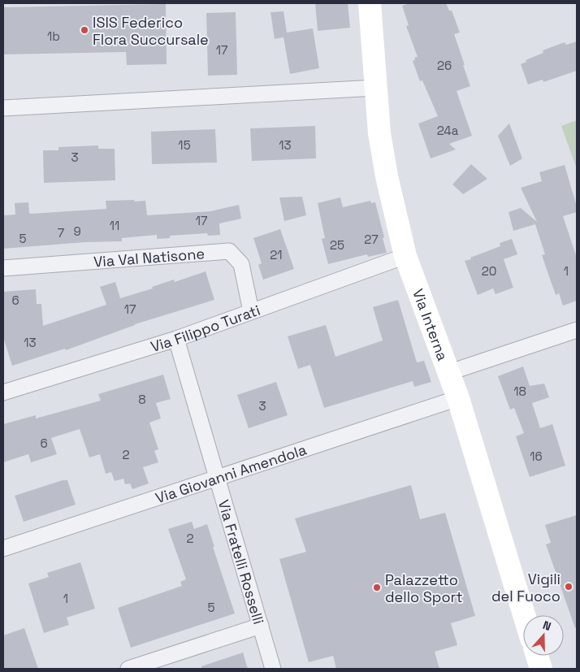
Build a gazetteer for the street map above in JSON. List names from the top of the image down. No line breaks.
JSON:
{"streets":{"street":["Via Val Natisone","Via Interna","Via Filippo Turati","Via Giovanni Amendola","Via Fratelli Rosselli"]},"crossings":[["Via Val Natisone","Via Filippo Turati"],["Via Interna","Via Filippo Turati"],["Via Interna","Via Giovanni Amendola"],["Via Filippo Turati","Via Fratelli Rosselli"],["Via Giovanni Amendola","Via Fratelli Rosselli"]],"places":["ISIS Federico Flora Succursale","Vigili del Fuoco","Palazzetto dello Sport"],"house_numbers":["1b","17","26","24a","15","13","3","17","11","9","7","5","27","25","21","20","1","6","17","13","18","8","3","6","2","16","2","1","5"],"north":"top"}
